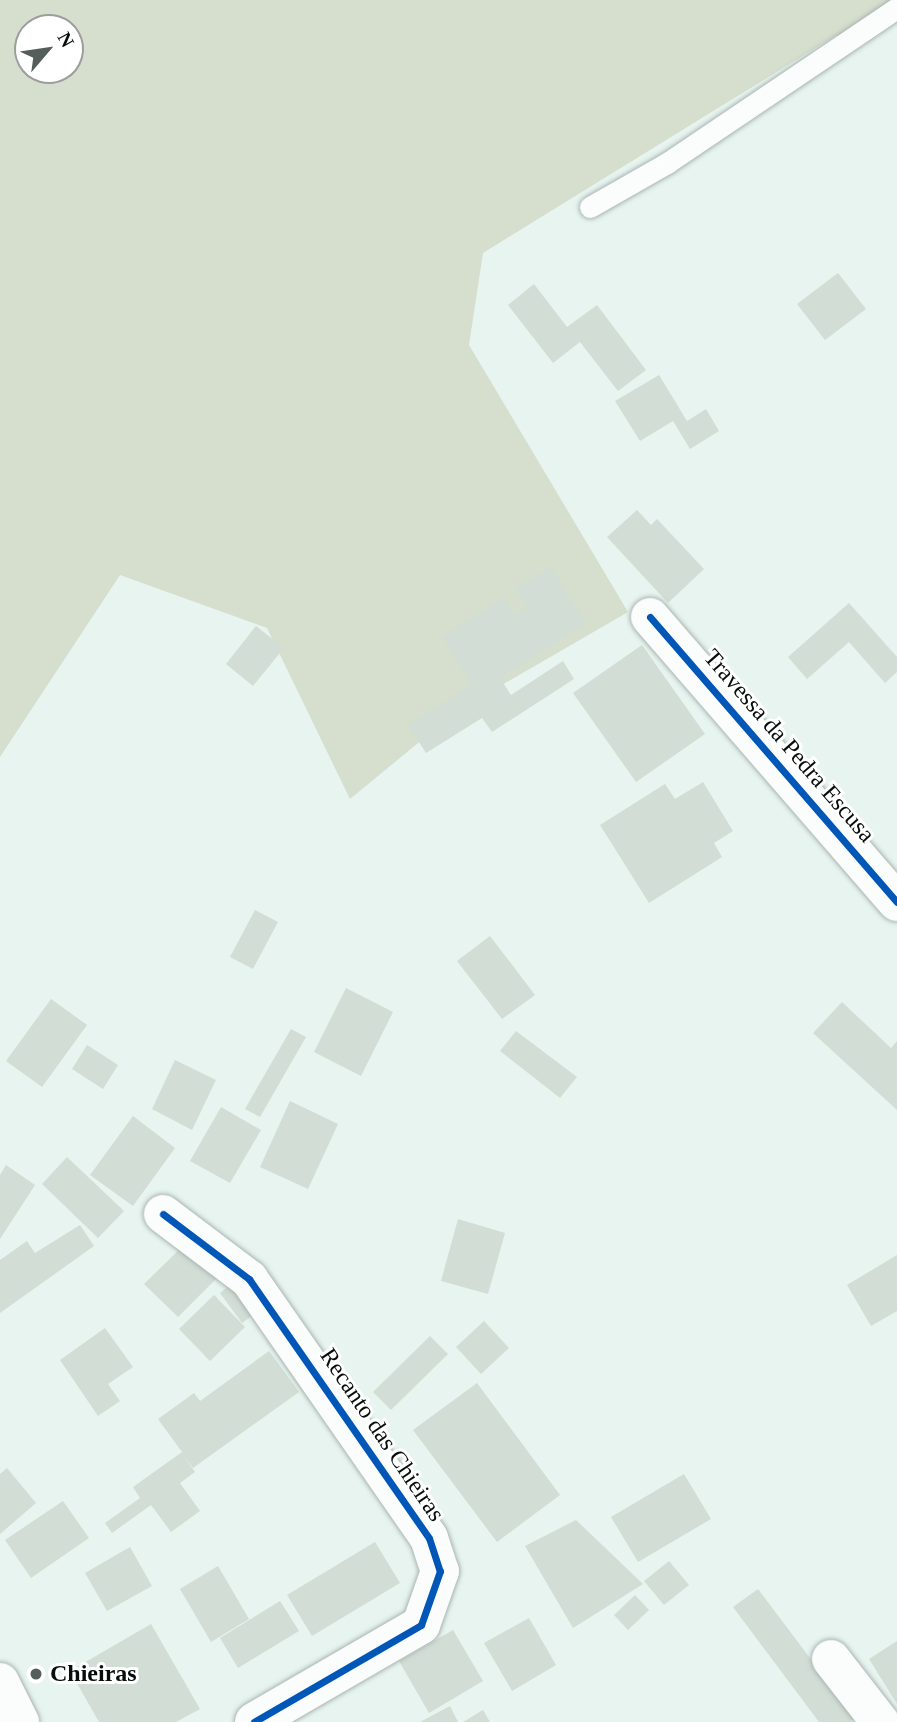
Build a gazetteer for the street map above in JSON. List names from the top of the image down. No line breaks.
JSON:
{"streets":{"street":["Travessa da Pedra Escusa","Recanto das Chieiras"]},"places":["Chieiras"],"north":"top right"}
